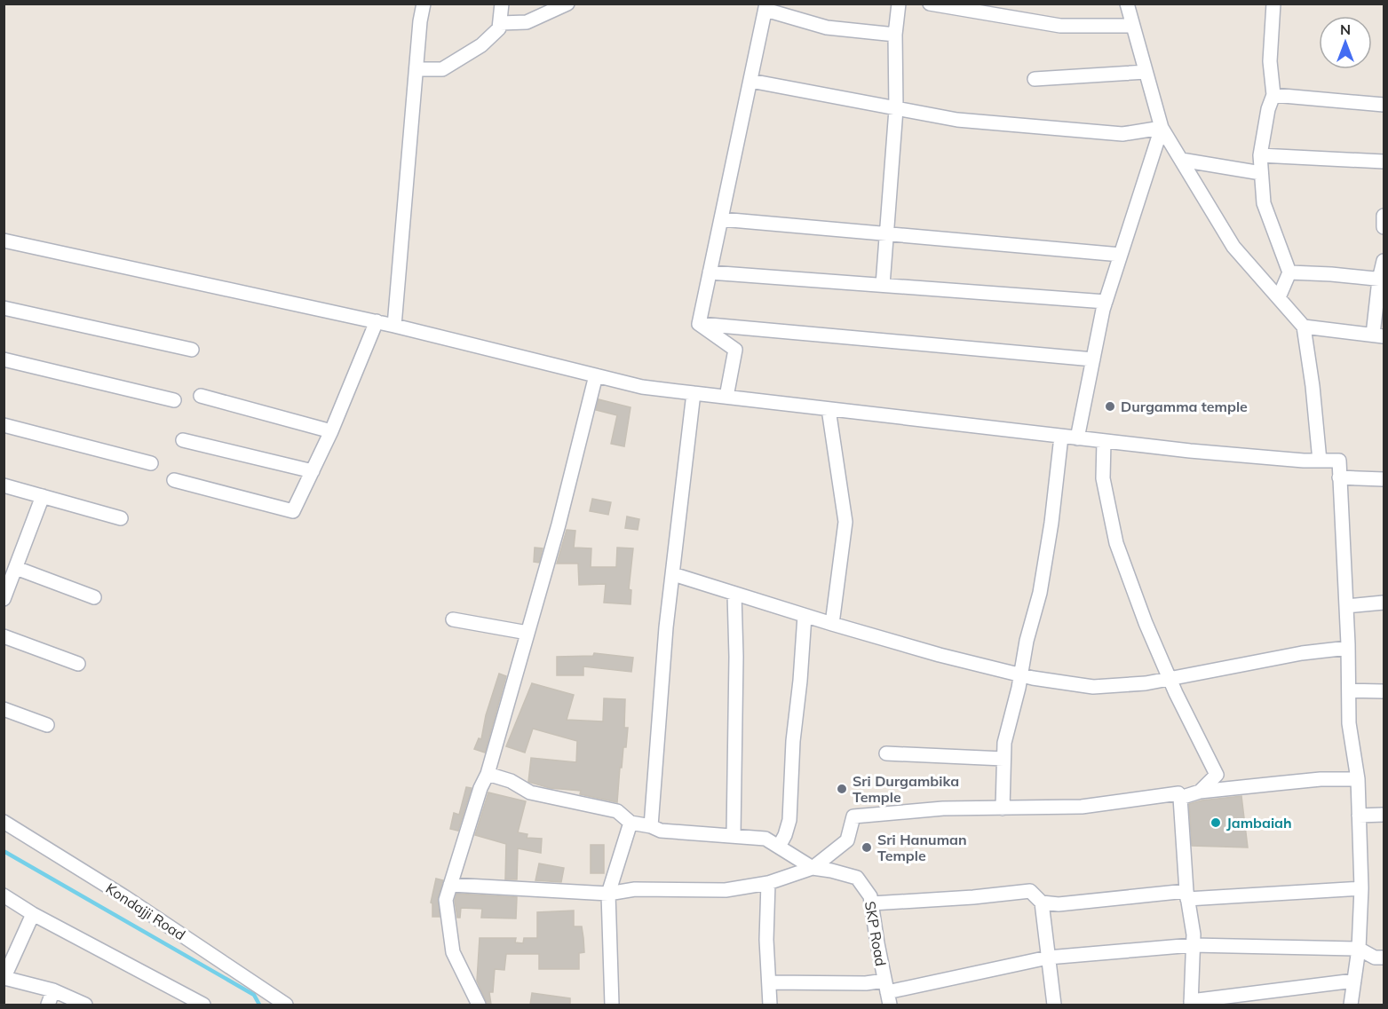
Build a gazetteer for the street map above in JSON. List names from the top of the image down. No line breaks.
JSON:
{"streets":{"street":["Kondajji Road","SKP Road"]},"places":["Durgamma temple","Sri Durgambika Temple","Jambaiah","Sri Hanuman Temple"],"north":"top"}
